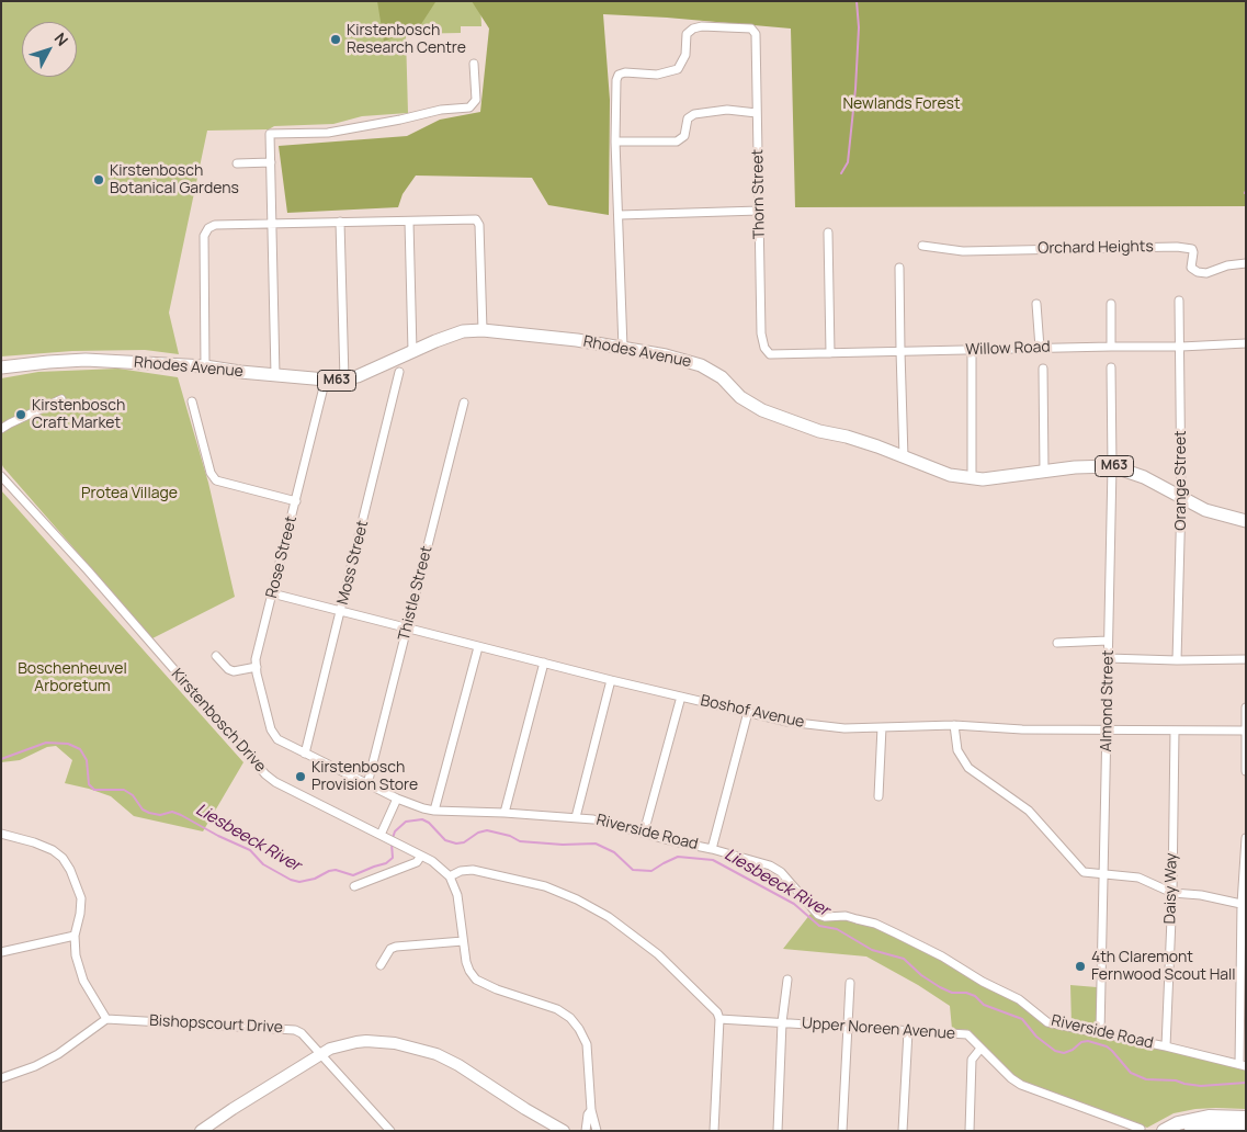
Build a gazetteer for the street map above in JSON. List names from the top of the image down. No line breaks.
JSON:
{"streets":{"main road":["Rhodes Avenue","M63"],"street":["Thorn Street","Orchard Heights","Willow Road","Orange Street","Rose Street","Moss Street","Thistle Street","Almond Street","Boshof Avenue","Kirstenbosch Drive","Riverside Road","Daisy Way","Bishopscourt Drive","Upper Noreen Avenue"]},"crossings":[["Thorn Street","Willow Road"],["Willow Road","Orange Street"],["Rhodes Avenue","Orange Street"],["Rhodes Avenue","Rose Street"],["Rhodes Avenue","Almond Street"],["Rose Street","Boshof Avenue"],["Rose Street","Riverside Road"],["Moss Street","Boshof Avenue"],["Moss Street","Riverside Road"],["Thistle Street","Boshof Avenue"],["Thistle Street","Riverside Road"],["Almond Street","Boshof Avenue"],["Almond Street","Riverside Road"],["Boshof Avenue","Daisy Way"],["Riverside Road","Daisy Way"]],"water":["Liesbeeck River"],"parks":["Newlands Forest","Protea Village","Boschenheuvel Arboretum"],"places":["Kirstenbosch Research Centre","Kirstenbosch Botanical Gardens","Kirstenbosch Craft Market","Kirstenbosch Provision Store","4th Claremont Fernwood Scout Hall"],"north":"top right"}
